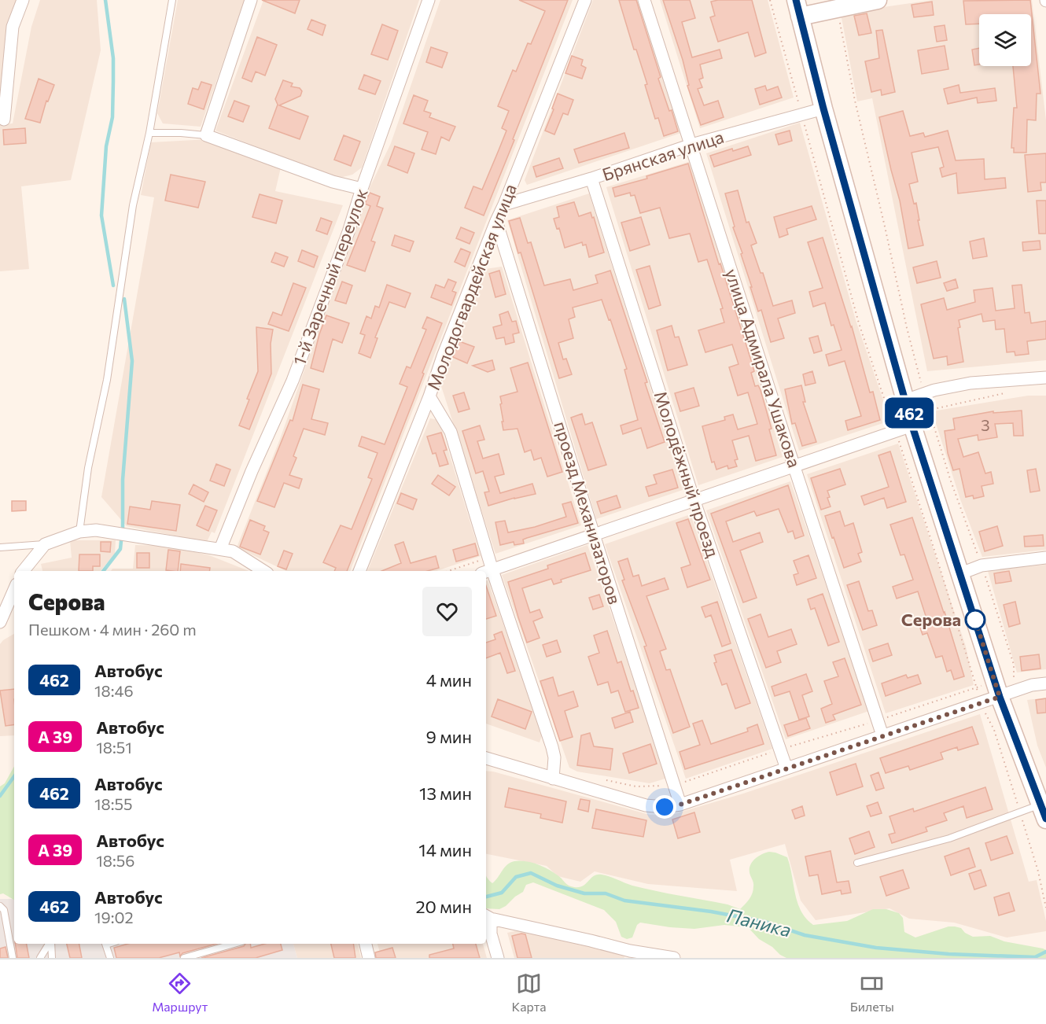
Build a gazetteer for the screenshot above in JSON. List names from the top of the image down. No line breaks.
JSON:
{"streets":{"street":["Брянская улица","1-й Заречный переулок","Молодогвардейская улица","улица Адмирала Ушакова","Молодёжный проезд","проезд Механизаторов"]},"crossings":[["Брянская улица","Молодогвардейская улица"],["Брянская улица","улица Адмирала Ушакова"],["Брянская улица","Молодёжный проезд"],["Молодогвардейская улица","проезд Механизаторов"]],"water":["Паника"],"places":["Серова"],"lines":["bus line 462"],"house_numbers":["3"],"page":{"on_map":"462","heading":["Серова","Пешком · 4 мин · 260 m"],"list":[{"mark":"462","name":"Автобус","note":"18:46","value":"4 мин"},{"mark":"А 39","name":"Автобус","note":"18:51","value":"9 мин"},{"mark":"462","name":"Автобус","note":"18:55","value":"13 мин"},{"mark":"А 39","name":"Автобус","note":"18:56","value":"14 мин"},{"mark":"462","name":"Автобус","note":"19:02","value":"20 мин"}],"tabs":["Маршрут","Карта","Билеты"]}}
